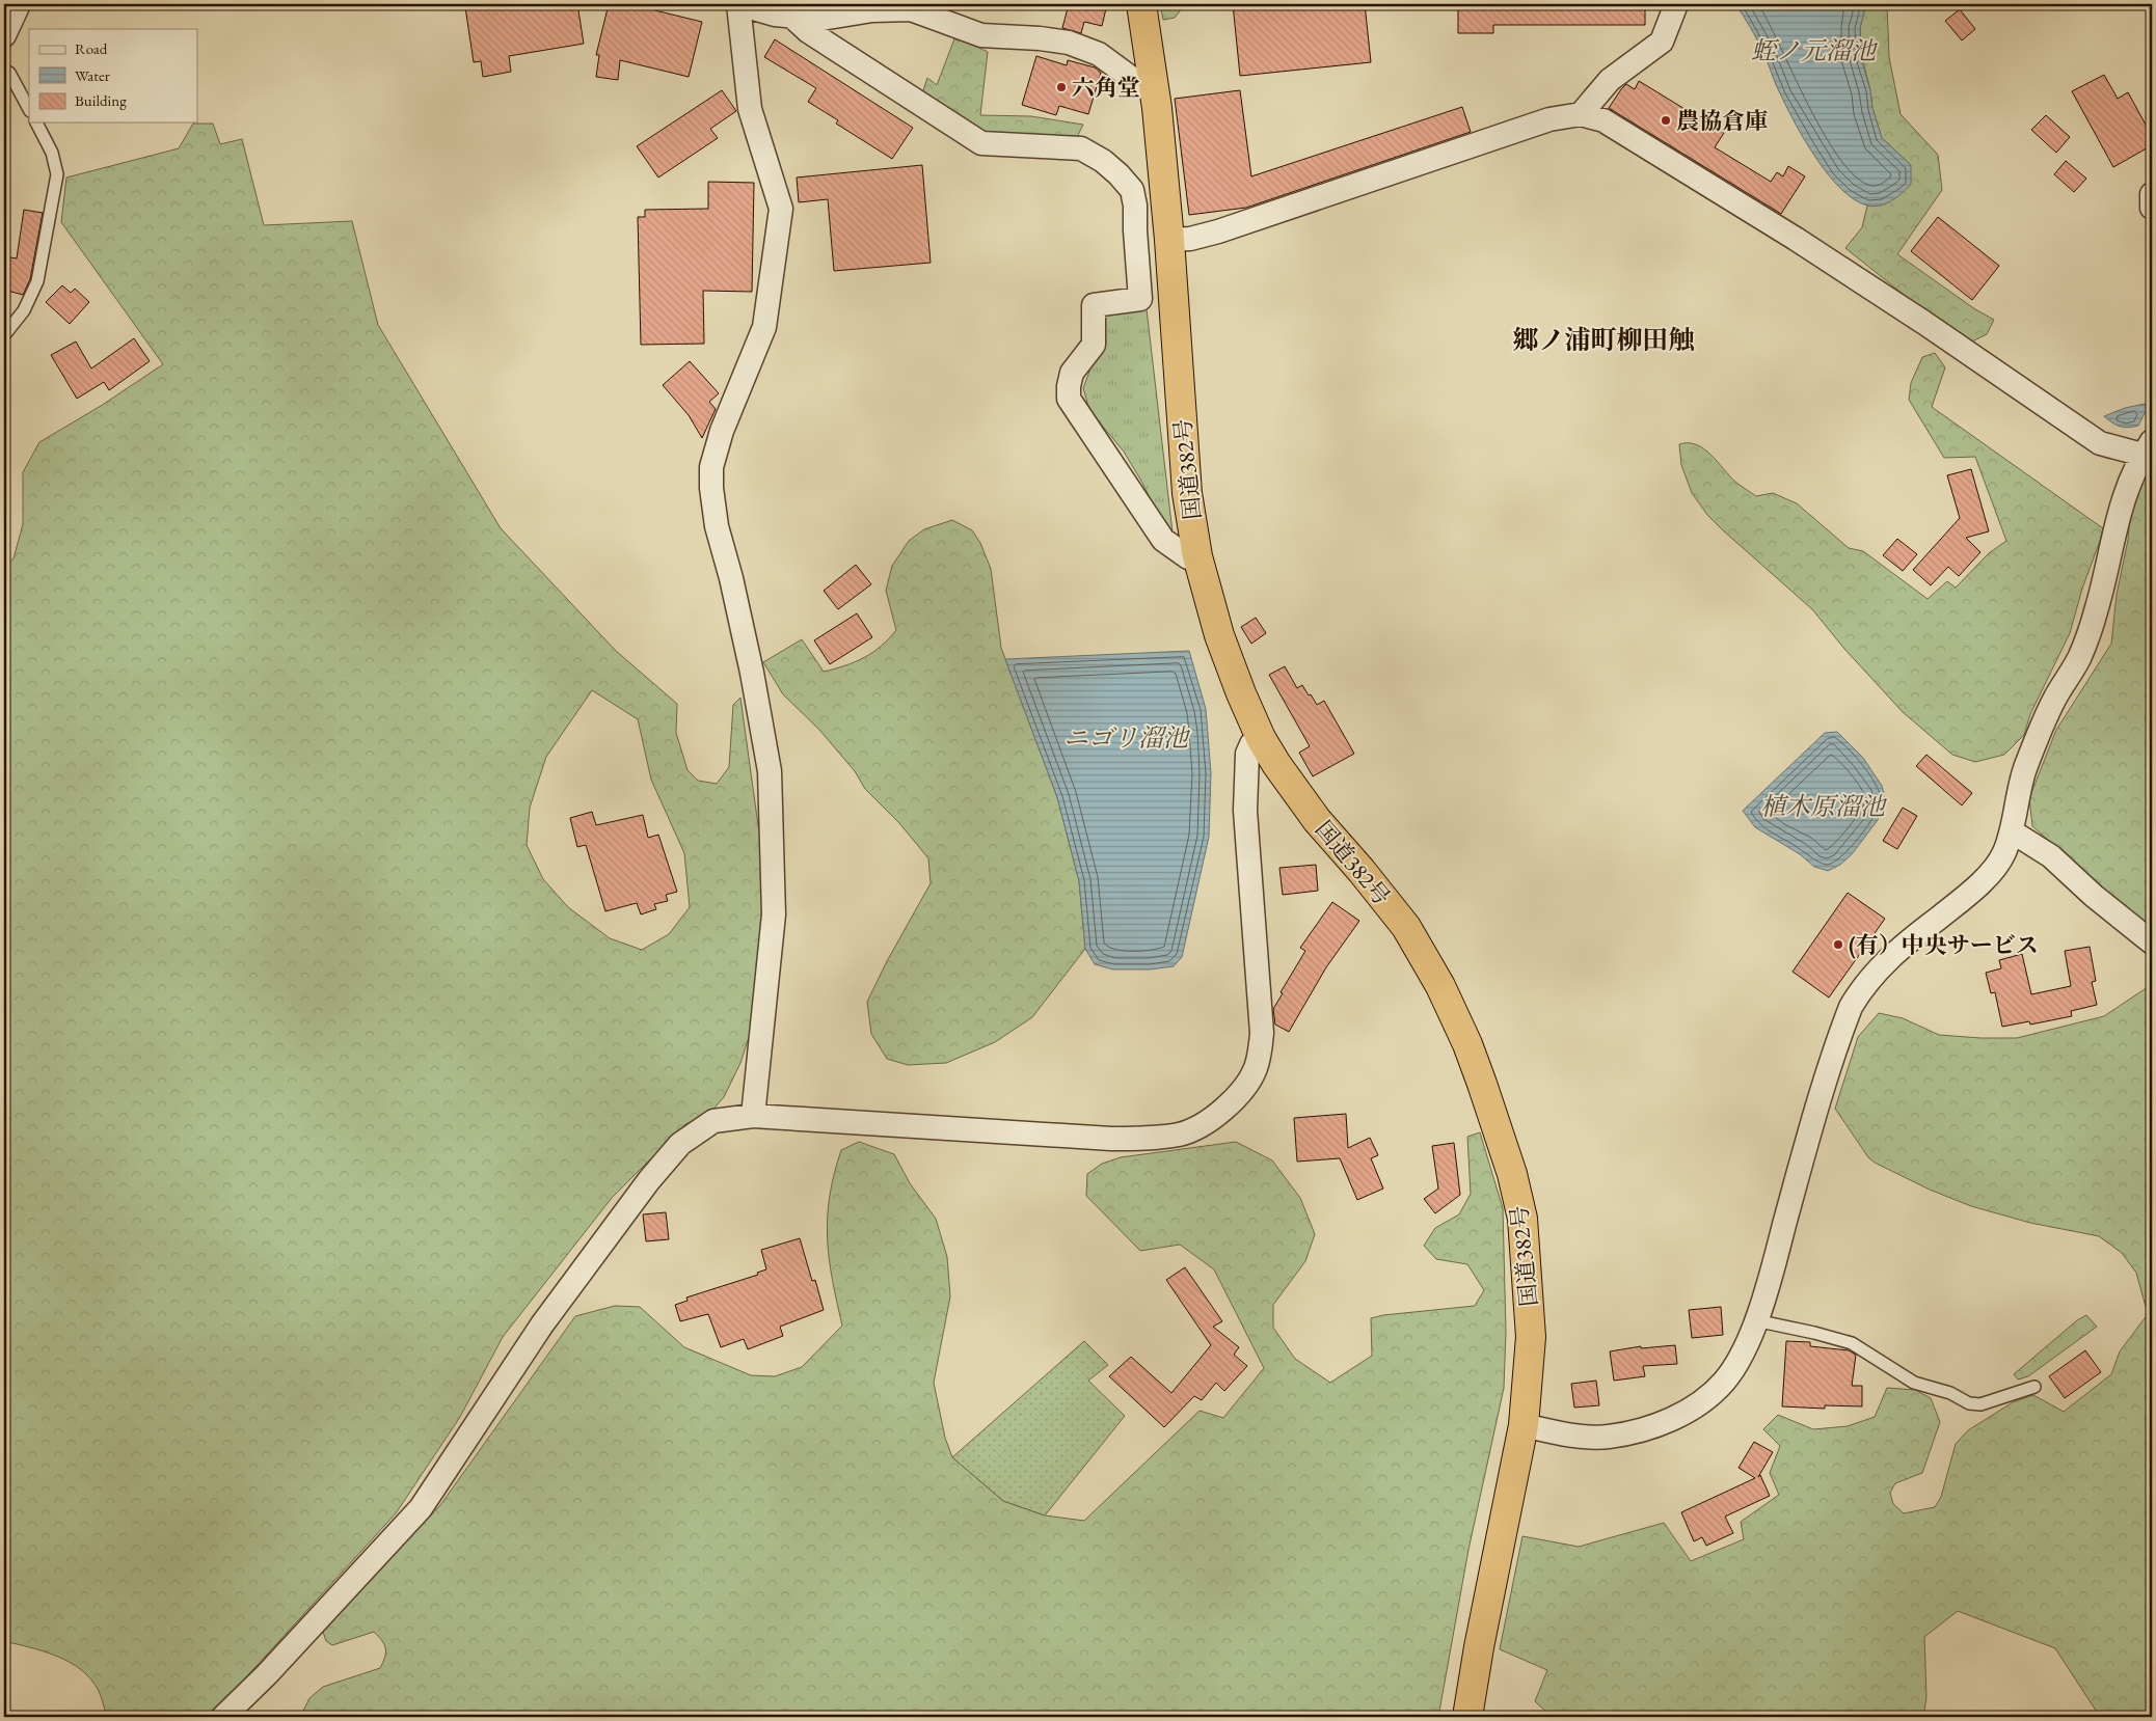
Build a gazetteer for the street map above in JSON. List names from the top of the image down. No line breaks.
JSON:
{"streets":{"highway":["国道382号"]},"districts":["郷ノ浦町柳田触"],"water":["蛭ノ元溜池","ニゴリ溜池","植木原溜池"],"places":["六角堂","農協倉庫","(有）中央サービス"],"legend":["Road","Water","Building"]}
